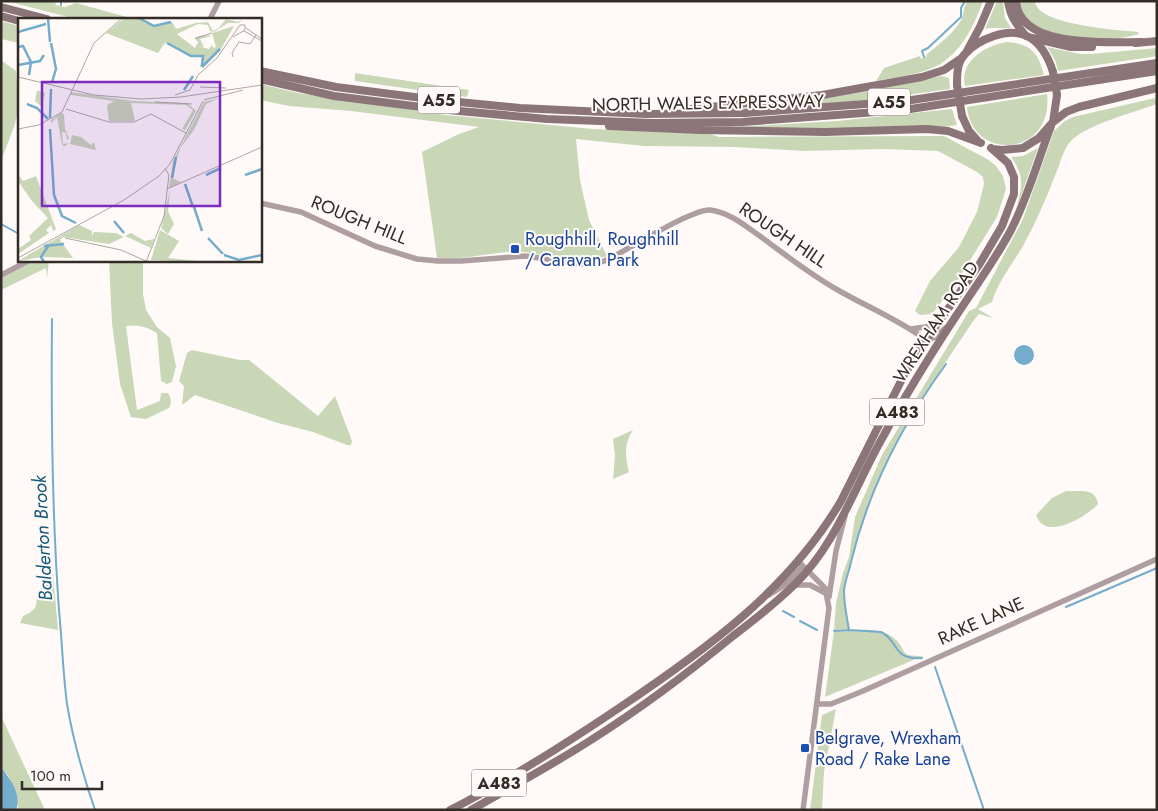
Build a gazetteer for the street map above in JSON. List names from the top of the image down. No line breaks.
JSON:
{"streets":{"highway":["A55","NORTH WALES EXPRESSWAY","WREXHAM ROAD","A483"],"street":["ROUGH HILL","RAKE LANE"]},"crossings":[["ROUGH HILL","WREXHAM ROAD"],["WREXHAM ROAD","A483"]],"water":["Balderton Brook"],"places":{"transit":["Roughhill, Roughhill / Caravan Park","Belgrave, Wrexham Road / Rake Lane"]},"scale_bar":"100 m"}
